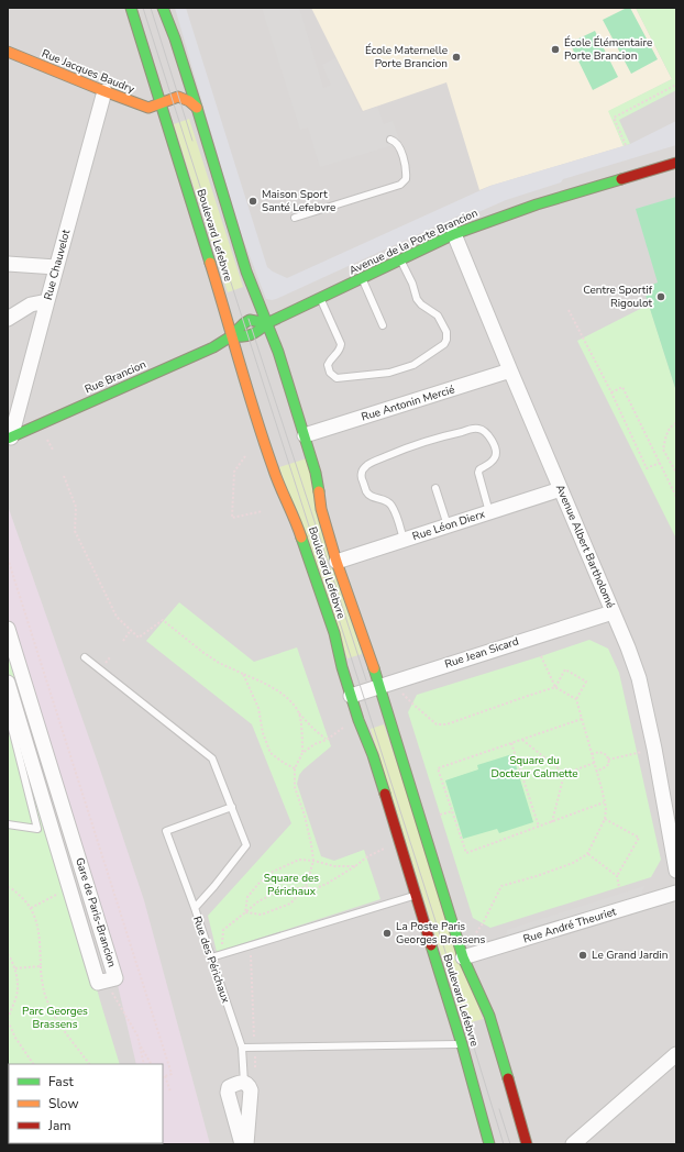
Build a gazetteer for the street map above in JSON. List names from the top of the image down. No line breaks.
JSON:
{"streets":{"main road":["Rue Jacques Baudry","Boulevard Lefebvre","Avenue de la Porte Brancion","Rue Brancion"],"street":["Rue Chauvelot","Rue Antonin Mercié","Rue Léon Dierx","Avenue Albert Bartholomé","Rue Jean Sicard","Gare de Paris-Brancion","Rue André Theuriet","Rue des Périchaux"]},"crossings":[["Rue Jacques Baudry","Boulevard Lefebvre"],["Rue Jacques Baudry","Rue Chauvelot"],["Boulevard Lefebvre","Avenue de la Porte Brancion"],["Boulevard Lefebvre","Rue Brancion"],["Boulevard Lefebvre","Rue Antonin Mercié"],["Boulevard Lefebvre","Rue Léon Dierx"],["Boulevard Lefebvre","Rue Jean Sicard"],["Boulevard Lefebvre","Rue André Theuriet"],["Avenue de la Porte Brancion","Rue Brancion"],["Avenue de la Porte Brancion","Avenue Albert Bartholomé"],["Rue Chauvelot","Rue Brancion"],["Rue Antonin Mercié","Avenue Albert Bartholomé"],["Rue Léon Dierx","Avenue Albert Bartholomé"],["Avenue Albert Bartholomé","Rue Jean Sicard"]],"parks":["Square du Docteur Calmette","Square des Périchaux","Parc Georges Brassens"],"places":["École Élémentaire Porte Brancion","École Maternelle Porte Brancion","Maison Sport Santé Lefebvre","Centre Sportif Rigoulot","La Poste Paris Georges Brassens","Le Grand Jardin"],"legend":["Fast","Slow","Jam"]}
